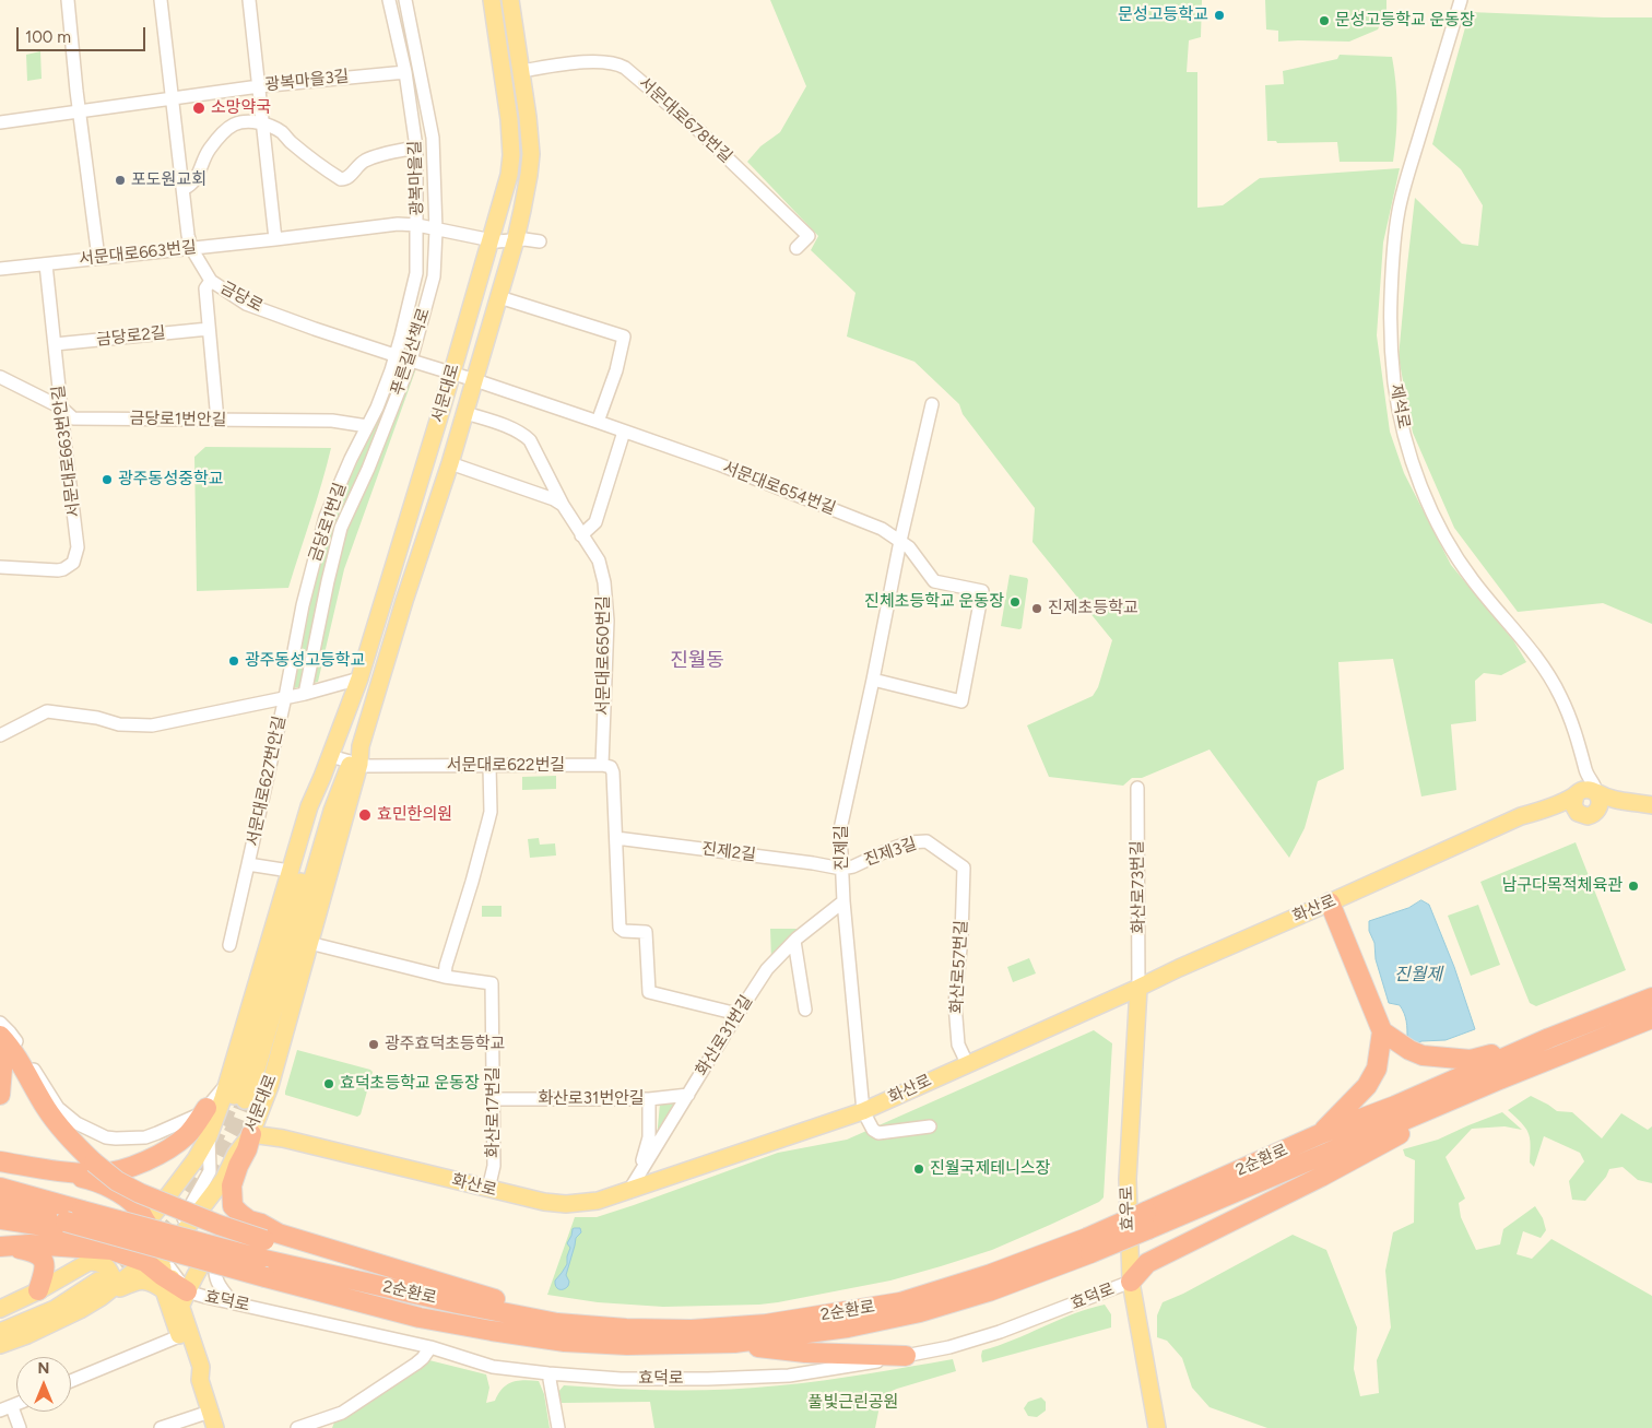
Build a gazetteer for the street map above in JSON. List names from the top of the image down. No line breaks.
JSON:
{"streets":{"highway":["2순환로"],"main road":["서문대로","화산로","효우로","효덕로"],"street":["광복마을3길","서문대로678번길","광복마을길","서문대로663번길","금당로","금당로2길","푸른길산책로","제석로","금당로1번안길","서문대로663번안길","서문대로654번길","금당로1번길","서문대로650번길","서문대로622번길","서문대로627번안길","진제길","진제2길","진제3길","화산로73번길","화산로57번길","화산로31번길","화산로31번안길","화산로17번길"]},"crossings":[["광복마을3길","광복마을길"],["광복마을3길","금당로"],["서문대로678번길","서문대로"],["광복마을길","서문대로663번길"],["광복마을길","금당로"],["광복마을길","금당로1번길"],["서문대로663번길","금당로"],["서문대로663번길","푸른길산책로"],["서문대로663번길","서문대로"],["서문대로663번길","서문대로663번안길"],["금당로","푸른길산책로"],["금당로","서문대로"],["금당로","서문대로654번길"],["금당로","금당로1번길"],["금당로2길","서문대로663번안길"],["서문대로","서문대로654번길"],["서문대로","서문대로650번길"],["서문대로","서문대로622번길"],["서문대로","서문대로627번안길"],["서문대로","화산로"],["서문대로","화산로17번길"],["서문대로","효덕로"],["금당로1번안길","서문대로663번안길"],["금당로1번안길","금당로1번길"],["서문대로654번길","진제길"],["금당로1번길","서문대로627번안길"],["서문대로650번길","서문대로622번길"],["진제길","진제2길"],["진제길","진제3길"],["진제길","화산로"],["진제길","화산로31번길"],["진제2길","진제3길"],["진제3길","화산로57번길"],["화산로73번길","화산로"],["화산로73번길","효우로"],["화산로","화산로57번길"],["화산로","화산로31번길"],["화산로","화산로17번길"],["화산로","효우로"],["화산로31번길","화산로31번안길"],["화산로31번안길","화산로17번길"],["효우로","효덕로"]],"districts":["진월동"],"water":["진월제"],"parks":["풀빛근린공원"],"places":["문성고등학교","문성고등학교 운동장","소망약국","포도원교회","광주동성중학교","진체초등학교 운동장","진제초등학교","광주동성고등학교","효민한의원","남구다목적체육관","광주효덕초등학교","효덕초등학교 운동장","진월국제테니스장"],"scale_bar":"100 m","north":"top"}
